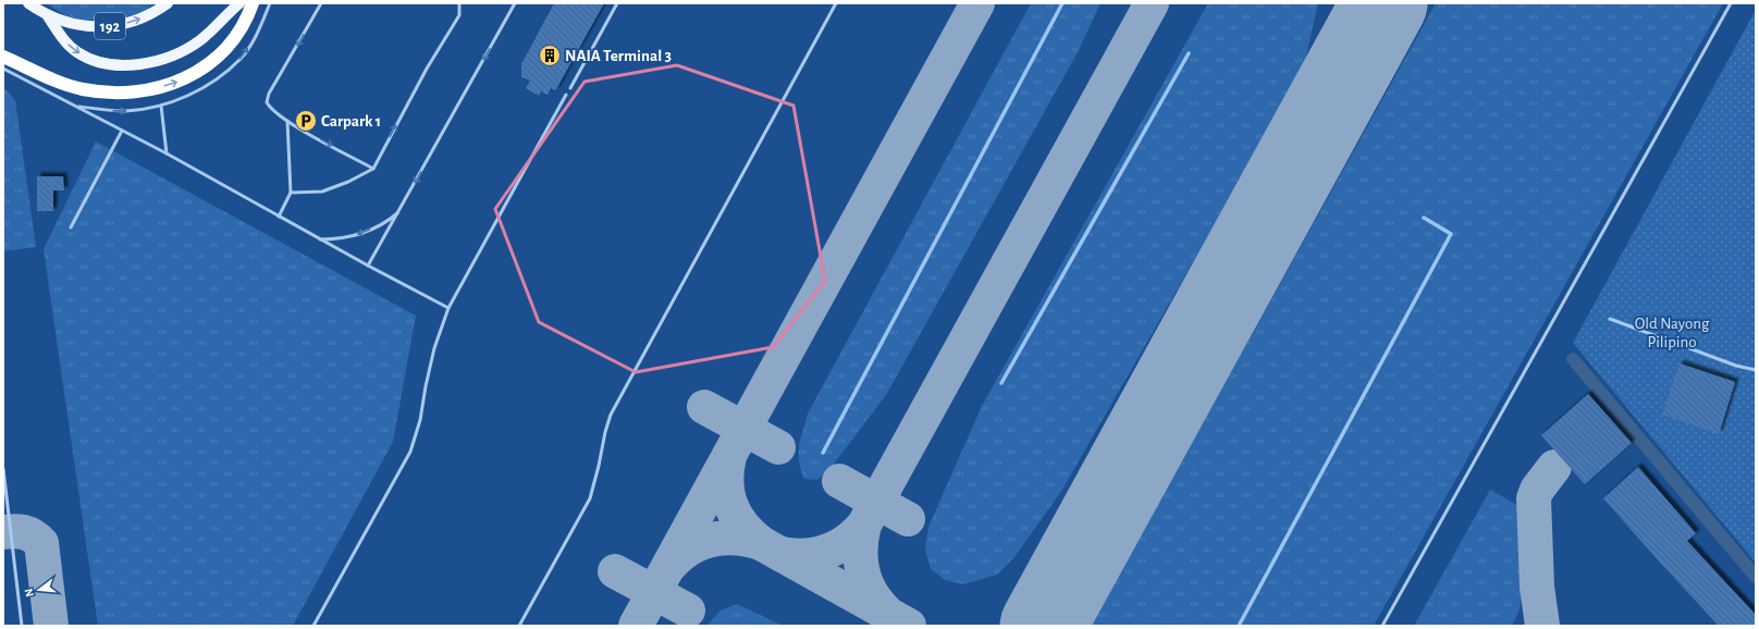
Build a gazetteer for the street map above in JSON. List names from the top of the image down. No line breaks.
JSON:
{"streets":{"main road":["192"]},"parks":["Old Nayong Pilipino"],"places":{"building":["NAIA Terminal 3"],"parking":["Carpark 1"]},"north":"left"}
